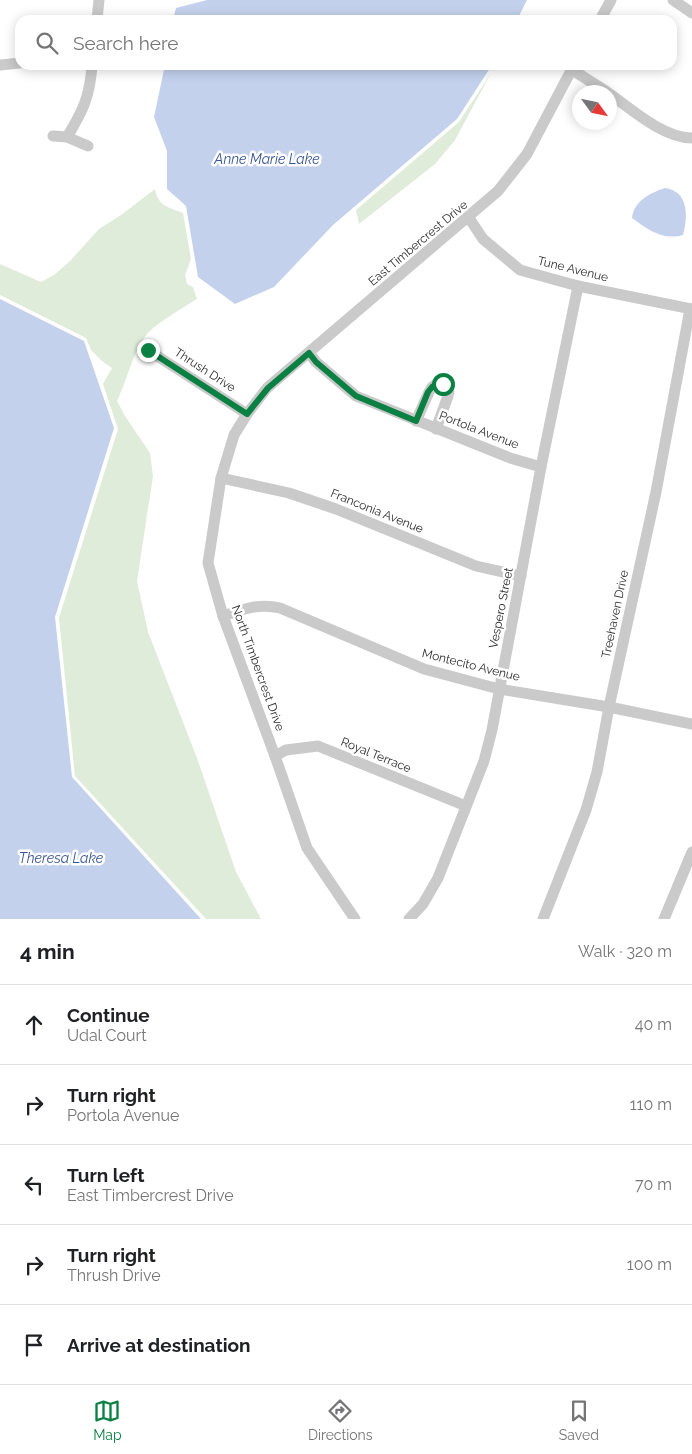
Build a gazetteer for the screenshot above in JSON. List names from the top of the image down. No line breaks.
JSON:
{"streets":{"street":["East Timbercrest Drive","Tune Avenue","Thrush Drive","Portola Avenue","Franconia Avenue","Vespero Street","Treehaven Drive","Montecito Avenue","North Timbercrest Drive","Royal Terrace"]},"crossings":[["East Timbercrest Drive","Tune Avenue"],["East Timbercrest Drive","Thrush Drive"],["East Timbercrest Drive","Portola Avenue"],["East Timbercrest Drive","North Timbercrest Drive"],["Tune Avenue","Vespero Street"],["Tune Avenue","Treehaven Drive"],["Thrush Drive","North Timbercrest Drive"],["Portola Avenue","Vespero Street"],["Franconia Avenue","Vespero Street"],["Franconia Avenue","North Timbercrest Drive"],["Vespero Street","Montecito Avenue"],["Vespero Street","Royal Terrace"],["Treehaven Drive","Montecito Avenue"],["Montecito Avenue","North Timbercrest Drive"],["North Timbercrest Drive","Royal Terrace"]],"water":["Anne Marie Lake","Theresa Lake"],"north":"bottom right","page":{"search":"Search here","heading":["4 min","Walk · 320 m"],"list":[["Continue","Udal Court","40 m"],["Turn right","Portola Avenue","110 m"],["Turn left","East Timbercrest Drive","70 m"],["Turn right","Thrush Drive","100 m"],"Arrive at destination"],"nav":["Map","Directions","Saved"]}}
